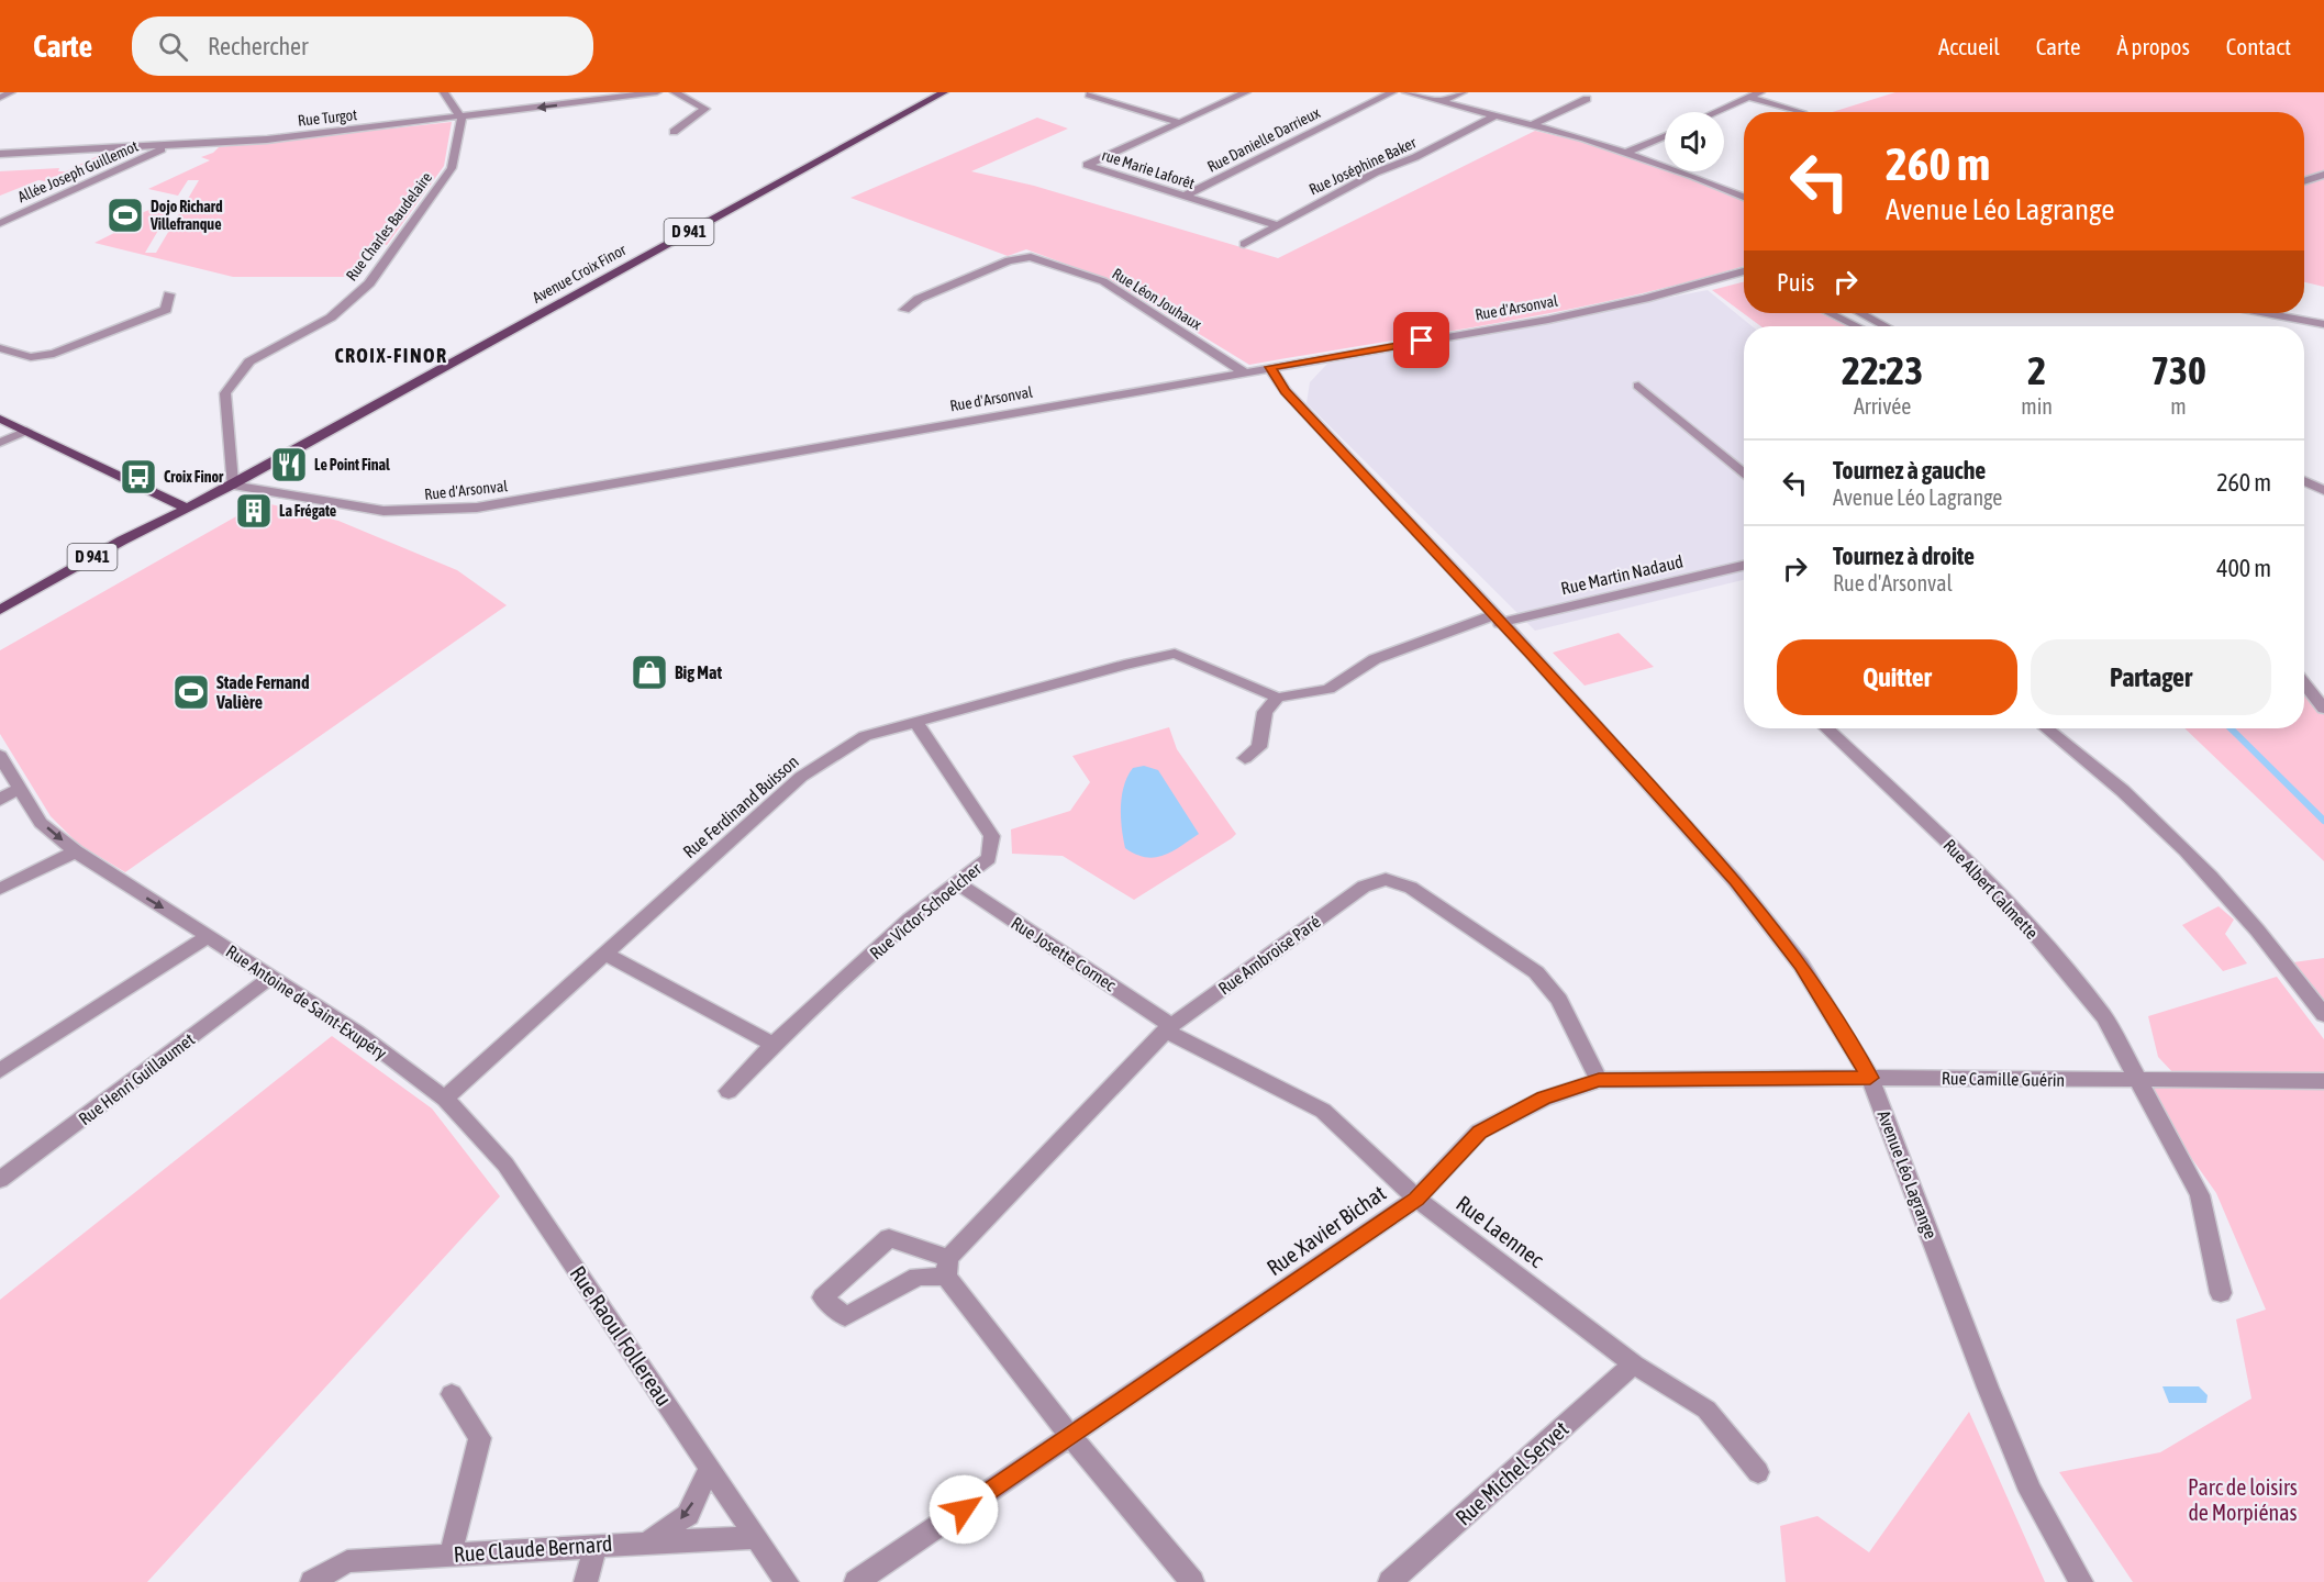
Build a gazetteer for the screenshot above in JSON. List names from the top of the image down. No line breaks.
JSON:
{"streets":{"main road":["D 941","Avenue Croix Finor"],"street":["Rue Turgot","Rue Danielle Darrieux","Rue Joséphine Baker","rue Marie Laforêt","Allée Joseph Guillemot","Rue Charles Baudelaire","Rue Léon Jouhaux","Rue d'Arsonval","Rue Martin Nadaud","Rue Ferdinand Buisson","Rue Albert Calmette","Rue Victor Schoelcher","Rue Josette Cornec","Rue Ambroise Paré","Rue Antoine de Saint-Exupéry","Rue Henri Guillaumet","Rue Camille Guérin","Avenue Léo Lagrange","Rue Xavier Bichat","Rue Laennec","Rue Raoul Follereau","Rue Michel Servet","Rue Claude Bernard"]},"crossings":[["Rue Turgot","Allée Joseph Guillemot"],["Rue Turgot","Rue Charles Baudelaire"],["Rue Danielle Darrieux","rue Marie Laforêt"],["Rue Joséphine Baker","rue Marie Laforêt"],["Rue Charles Baudelaire","D 941"],["Rue Charles Baudelaire","Avenue Croix Finor"],["Rue Charles Baudelaire","Rue d'Arsonval"],["D 941","Avenue Croix Finor"],["D 941","Rue d'Arsonval"],["Avenue Croix Finor","Rue d'Arsonval"],["Rue Léon Jouhaux","Rue d'Arsonval"],["Rue d'Arsonval","Avenue Léo Lagrange"],["Rue Martin Nadaud","Avenue Léo Lagrange"],["Rue Ferdinand Buisson","Rue Victor Schoelcher"],["Rue Ferdinand Buisson","Rue Antoine de Saint-Exupéry"],["Rue Ferdinand Buisson","Rue Raoul Follereau"],["Rue Albert Calmette","Rue Camille Guérin"],["Rue Victor Schoelcher","Rue Josette Cornec"],["Rue Josette Cornec","Rue Ambroise Paré"],["Rue Josette Cornec","Rue Laennec"],["Rue Ambroise Paré","Rue Xavier Bichat"],["Rue Ambroise Paré","Rue Laennec"],["Rue Antoine de Saint-Exupéry","Rue Henri Guillaumet"],["Rue Antoine de Saint-Exupéry","Rue Raoul Follereau"],["Rue Camille Guérin","Avenue Léo Lagrange"],["Rue Camille Guérin","Rue Xavier Bichat"],["Avenue Léo Lagrange","Rue Xavier Bichat"],["Rue Xavier Bichat","Rue Laennec"],["Rue Laennec","Rue Michel Servet"],["Rue Raoul Follereau","Rue Claude Bernard"]],"districts":["CROIX-FINOR"],"parks":["Parc de loisirs de Morpiénas"],"places":{"sports":["Dojo Richard Villefranque","Stade Fernand Valière"],"restaurant":["Le Point Final"],"bus stop":["Croix Finor"],"building":["La Frégate"],"shop":["Big Mat"]},"page":{"header":"Carte","search":"Rechercher","nav":["Accueil","Carte","À propos","Contact"],"turn":["260 m","Avenue Léo Lagrange"],"then":"Puis","eta":["22:23","Arrivée","2","min","730","m"],"list":[{"name":"Tournez à gauche","note":"Avenue Léo Lagrange","value":"260 m"},{"name":"Tournez à droite","note":"Rue d'Arsonval","value":"400 m"}],"buttons":["Quitter","Partager"]}}
